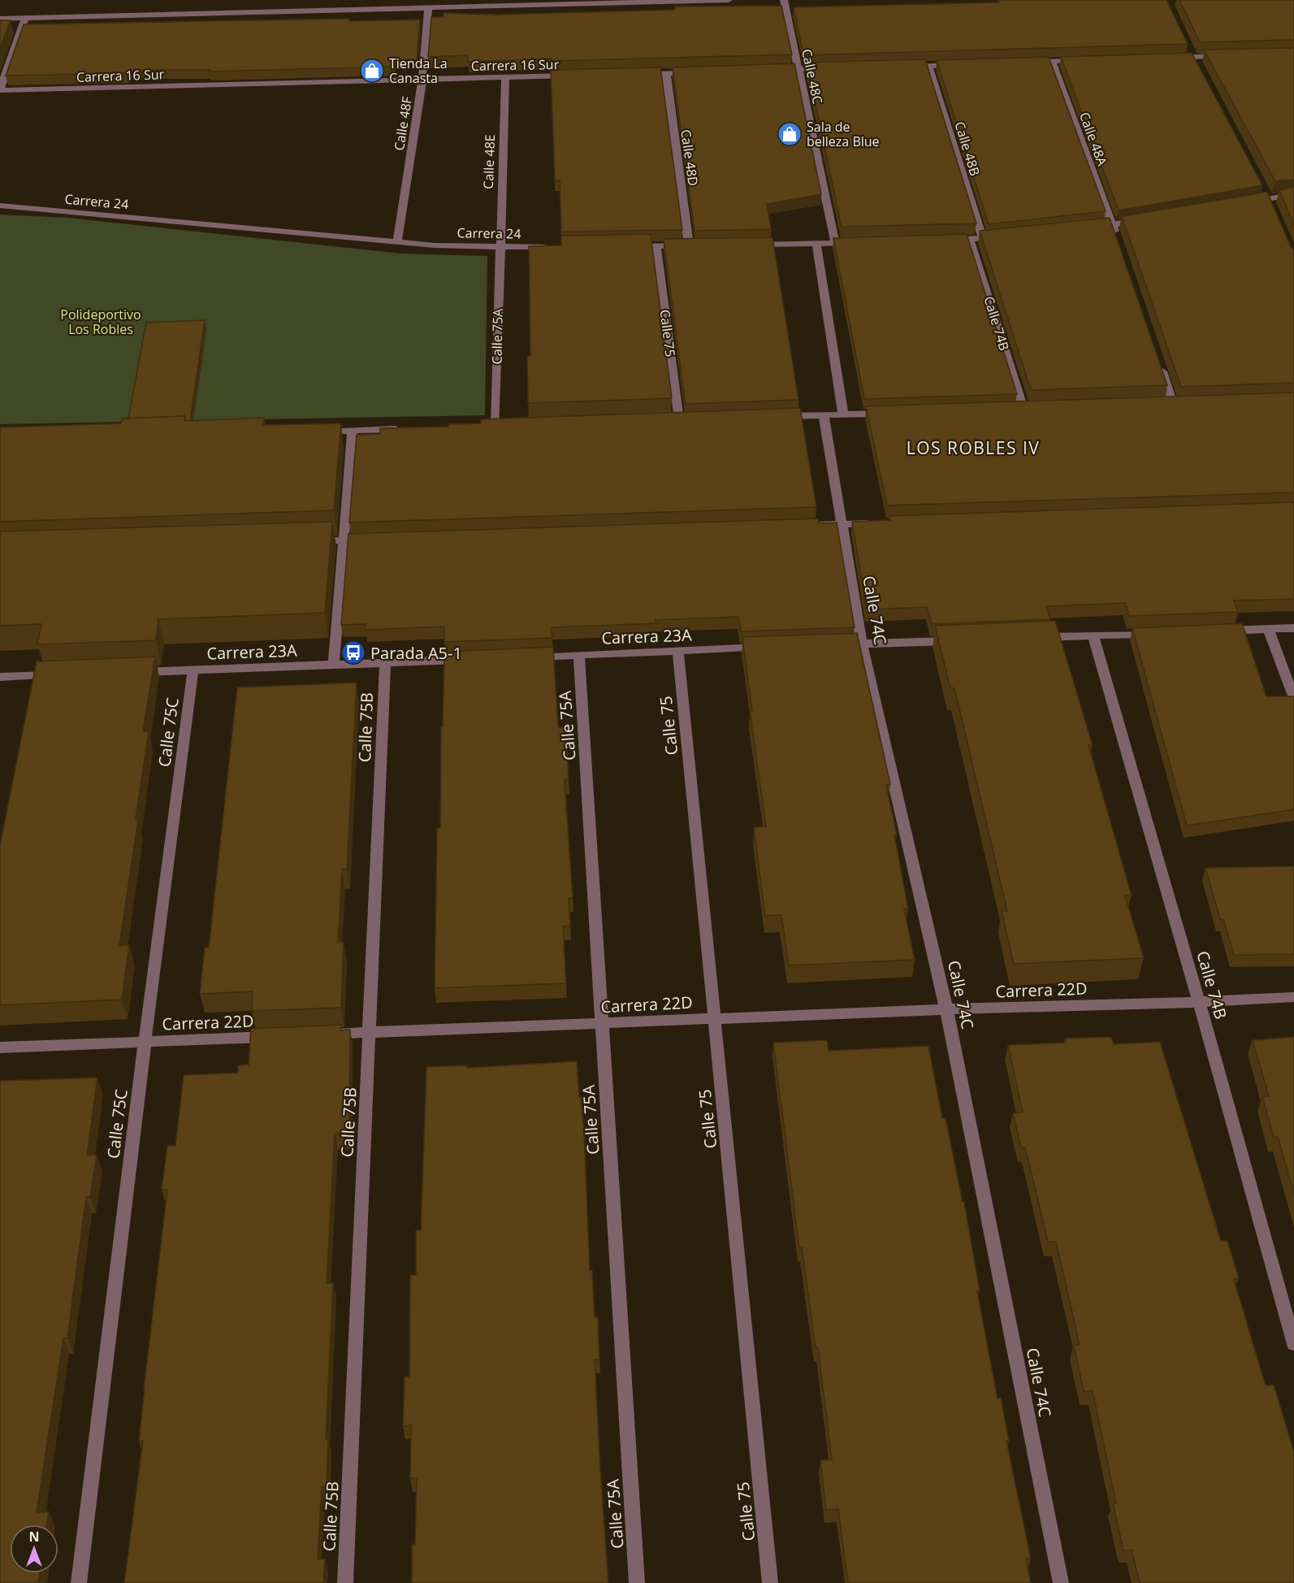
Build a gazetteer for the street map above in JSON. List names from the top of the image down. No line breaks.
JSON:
{"streets":{"street":["Carrera 16 Sur","Calle 48C","Calle 48F","Calle 48A","Calle 48B","Calle 48D","Calle 48E","Carrera 24","Calle 74B","Calle 75","Calle 75A","Calle 74C","Carrera 23A","Calle 75B","Calle 75C","Carrera 22D"]},"crossings":[["Carrera 16 Sur","Calle 48F"],["Carrera 16 Sur","Calle 48E"],["Calle 48F","Carrera 24"],["Calle 48D","Calle 75"],["Calle 48E","Carrera 24"],["Calle 48E","Calle 75A"],["Carrera 24","Calle 75A"],["Calle 74B","Carrera 22D"],["Calle 75","Carrera 23A"],["Calle 75","Carrera 22D"],["Calle 75A","Carrera 23A"],["Calle 75A","Carrera 22D"],["Calle 74C","Carrera 22D"],["Carrera 23A","Calle 75B"],["Carrera 23A","Calle 75C"],["Calle 75B","Carrera 22D"],["Calle 75C","Carrera 22D"]],"districts":["LOS ROBLES IV"],"parks":["Polideportivo Los Robles"],"places":{"shop":["Tienda La Canasta","Sala de belleza Blue"],"bus stop":["Parada A5-1"]},"north":"top"}
